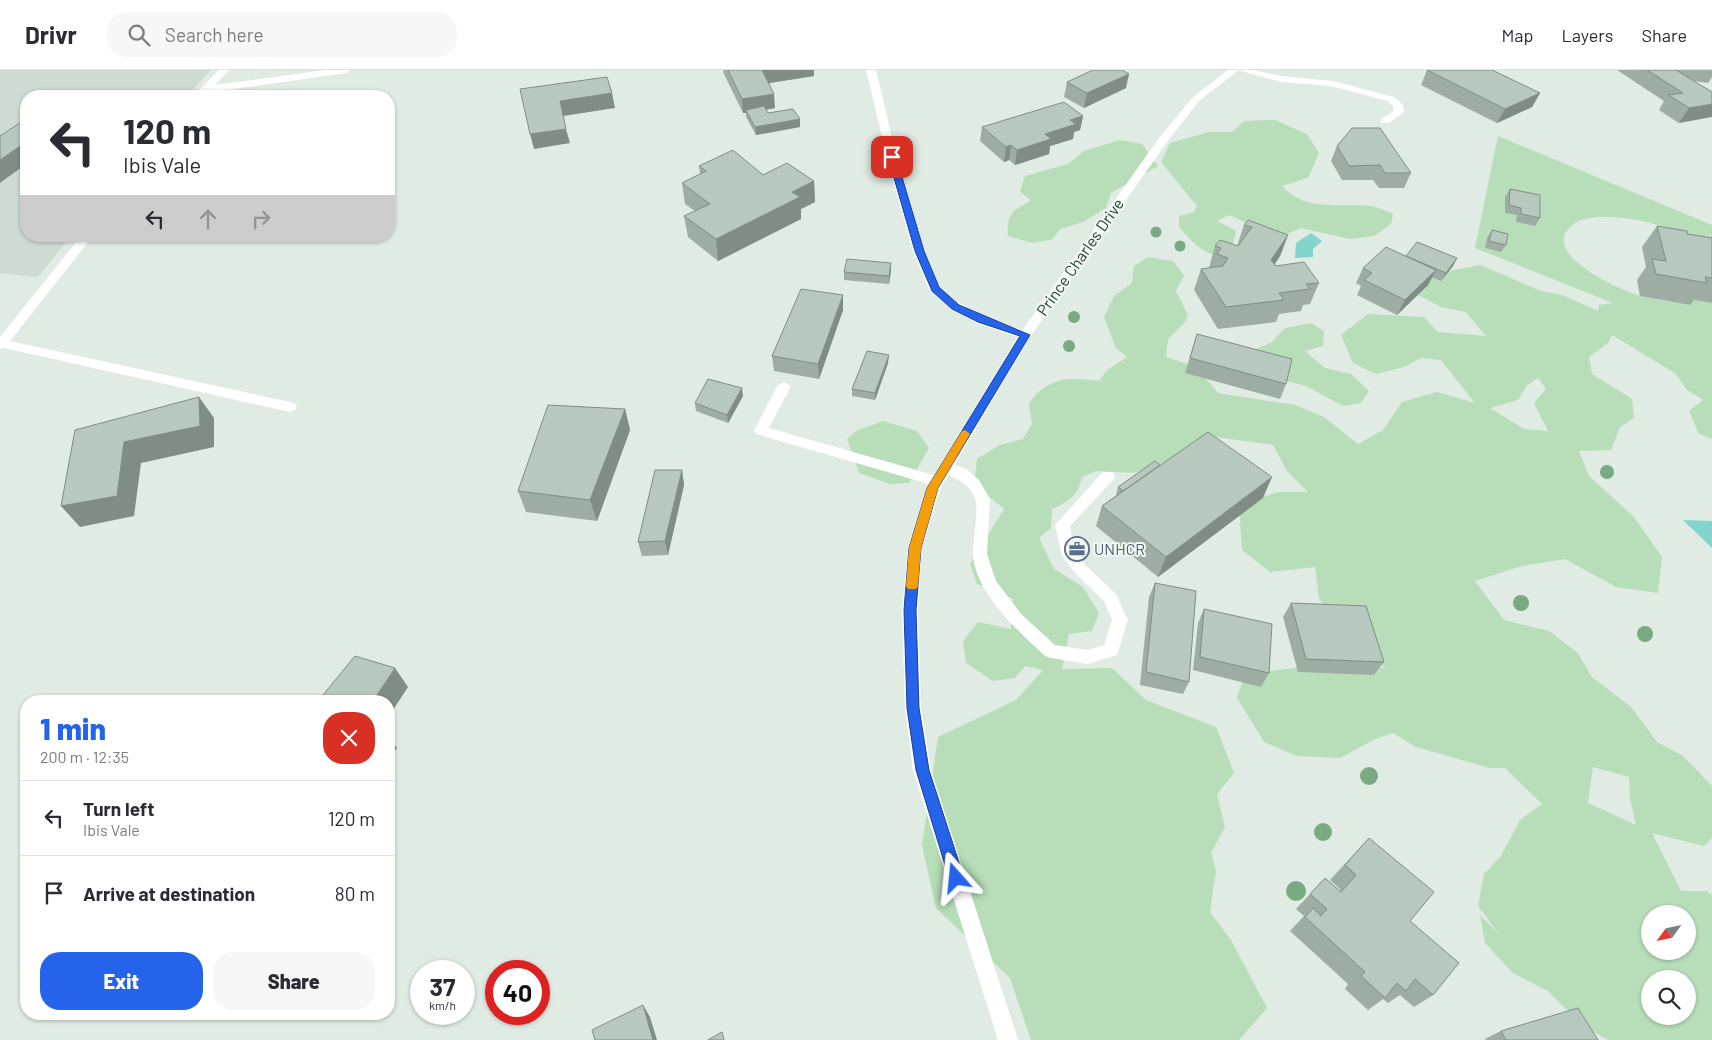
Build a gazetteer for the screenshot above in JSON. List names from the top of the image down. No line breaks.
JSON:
{"streets":{"street":["Prince Charles Drive"]},"places":{"office":["UNHCR"]},"north":"bottom left","page":{"header":"Drivr","search":"Search here","nav":["Map","Layers","Share"],"turn":["120 m","Ibis Vale"],"heading":["1 min","200 m · 12:35"],"list":[{"name":"Turn left","note":"Ibis Vale","value":"120 m"},{"name":"Arrive at destination","value":"80 m"}],"buttons":["Exit","Share"],"speed":"37 km/h","limit":"40"}}
